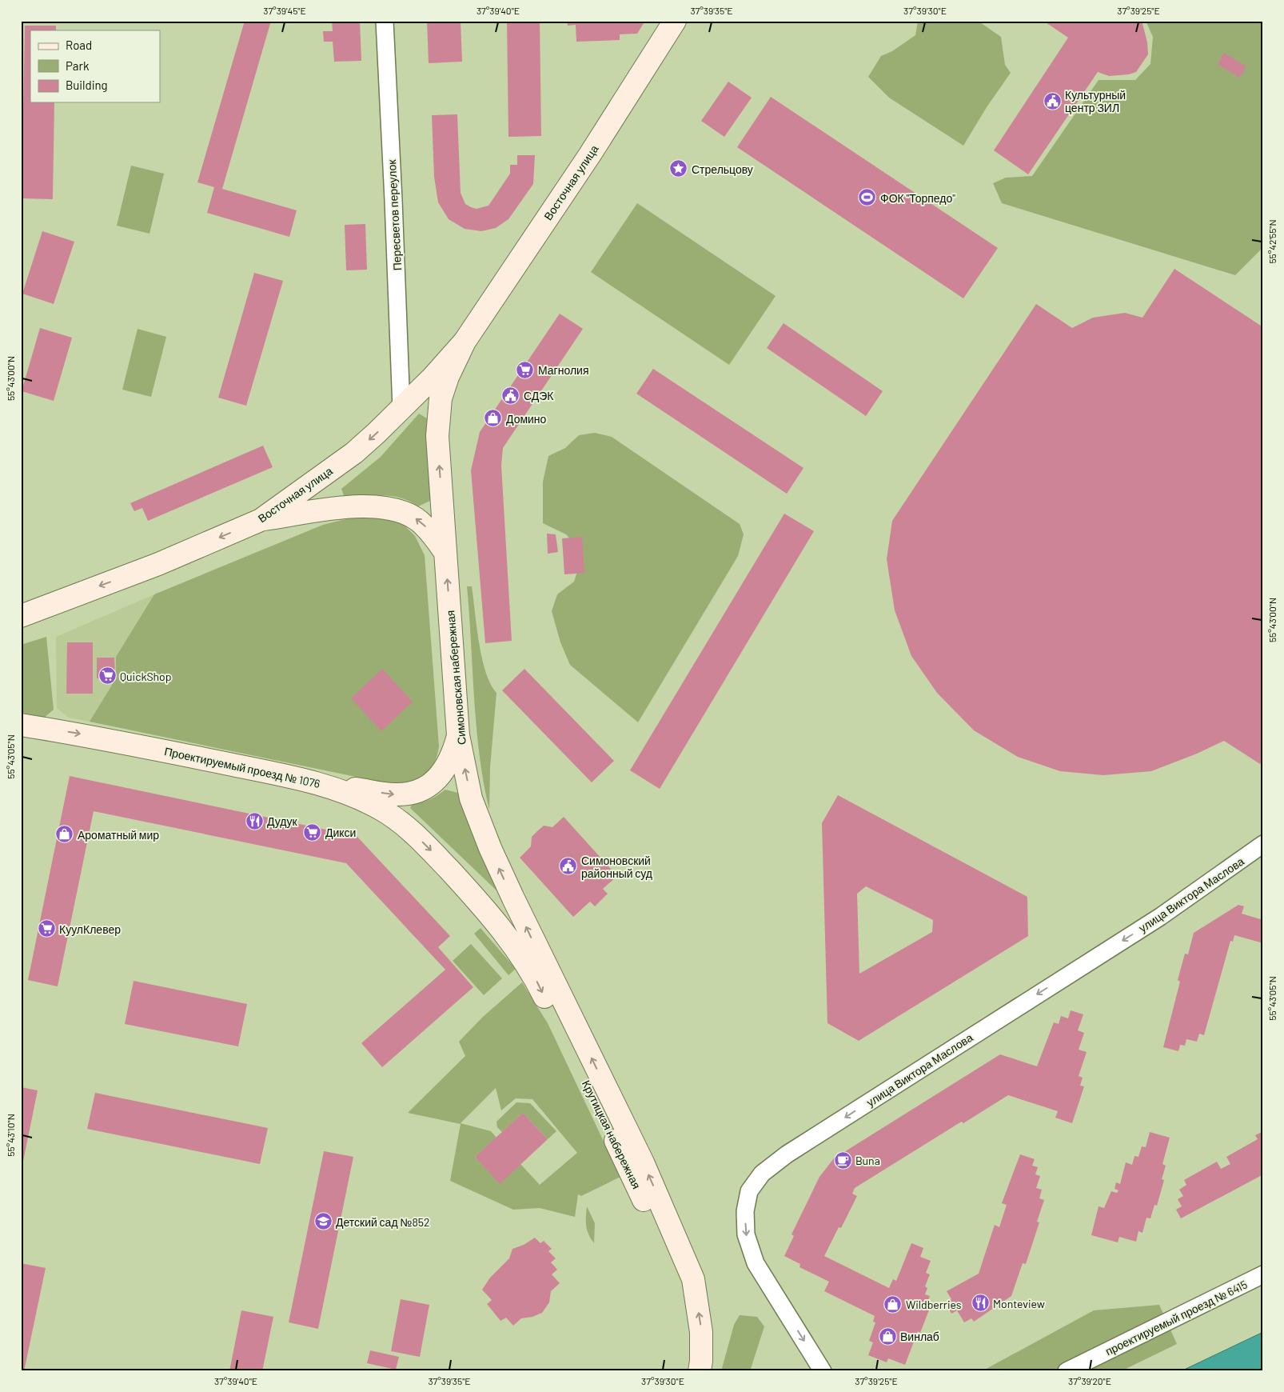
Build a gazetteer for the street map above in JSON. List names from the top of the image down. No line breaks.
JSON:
{"streets":{"main road":["Восточная улица","Симоновская набережная","Проектируемый проезд № 1076","Крутицкая набережная"],"street":["Пересветов переулок","улица Виктора Маслова","проектируемый проезд № 6415"]},"crossings":[["Восточная улица","Пересветов переулок"],["Восточная улица","Симоновская набережная"],["Симоновская набережная","Крутицкая набережная"],["Проектируемый проезд № 1076","Крутицкая набережная"]],"one_way":["Восточная улица","Симоновская набережная","Проектируемый проезд № 1076","улица Виктора Маслова"],"places":{"public building":["Культурный центр ЗИЛ","СДЭК","Симоновский районный суд"],"place":["Стрельцову"],"sports":["ФОК \"Торпедо\""],"supermarket":["Магнолия","QuickShop","Дикси","КуулКлевер"],"shop":["Домино","Ароматный мир","Wildberries","Винлаб"],"restaurant":["Дудук","Monteview"],"cafe":["Buna"],"school or university":["Детский сад №852"]},"legend":["Road","Park","Building"],"coordinates":["37°39'45\"E","37°39'40\"E","37°39'35\"E","37°39'30\"E","37°39'25\"E","55°42'55\"N","55°43'00\"N","55°43'05\"N","55°43'10\"N","37°39'20\"E"]}
